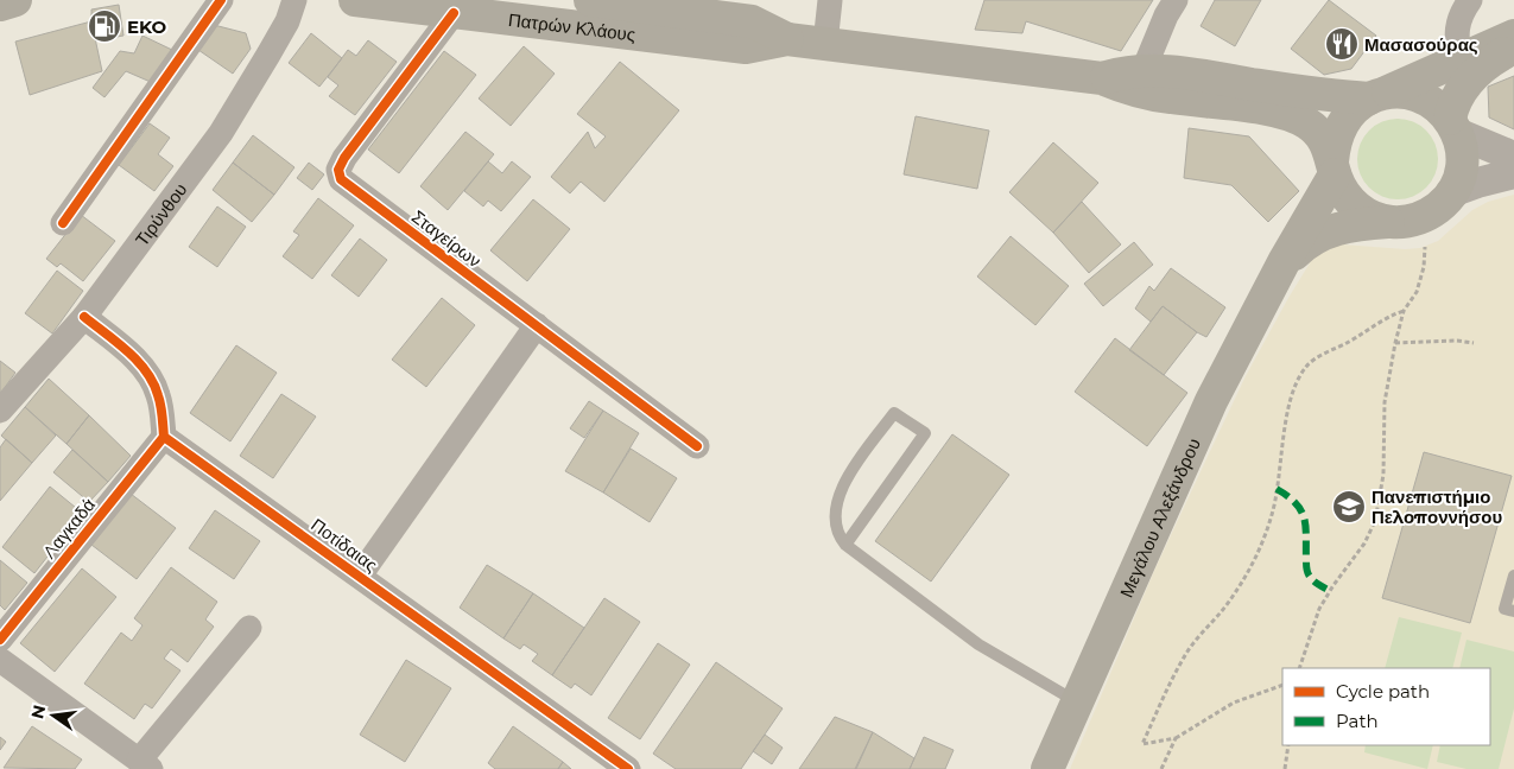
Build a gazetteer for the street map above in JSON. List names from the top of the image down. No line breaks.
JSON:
{"streets":{"main road":["Πατρών Κλάους","Μεγάλου Αλεξάνδρου"],"street":["Τιρύνθου","Σταγείρων","Λαγκαδά","Ποτίδαιας"]},"crossings":[["Πατρών Κλάους","Σταγείρων"],["Λαγκαδά","Ποτίδαιας"]],"places":{"fuel station":["EKO"],"restaurant":["Μασασούρας"],"school or university":["Πανεπιστήμιο Πελοποννήσου"]},"legend":["Cycle path","Path"],"north":"left"}
